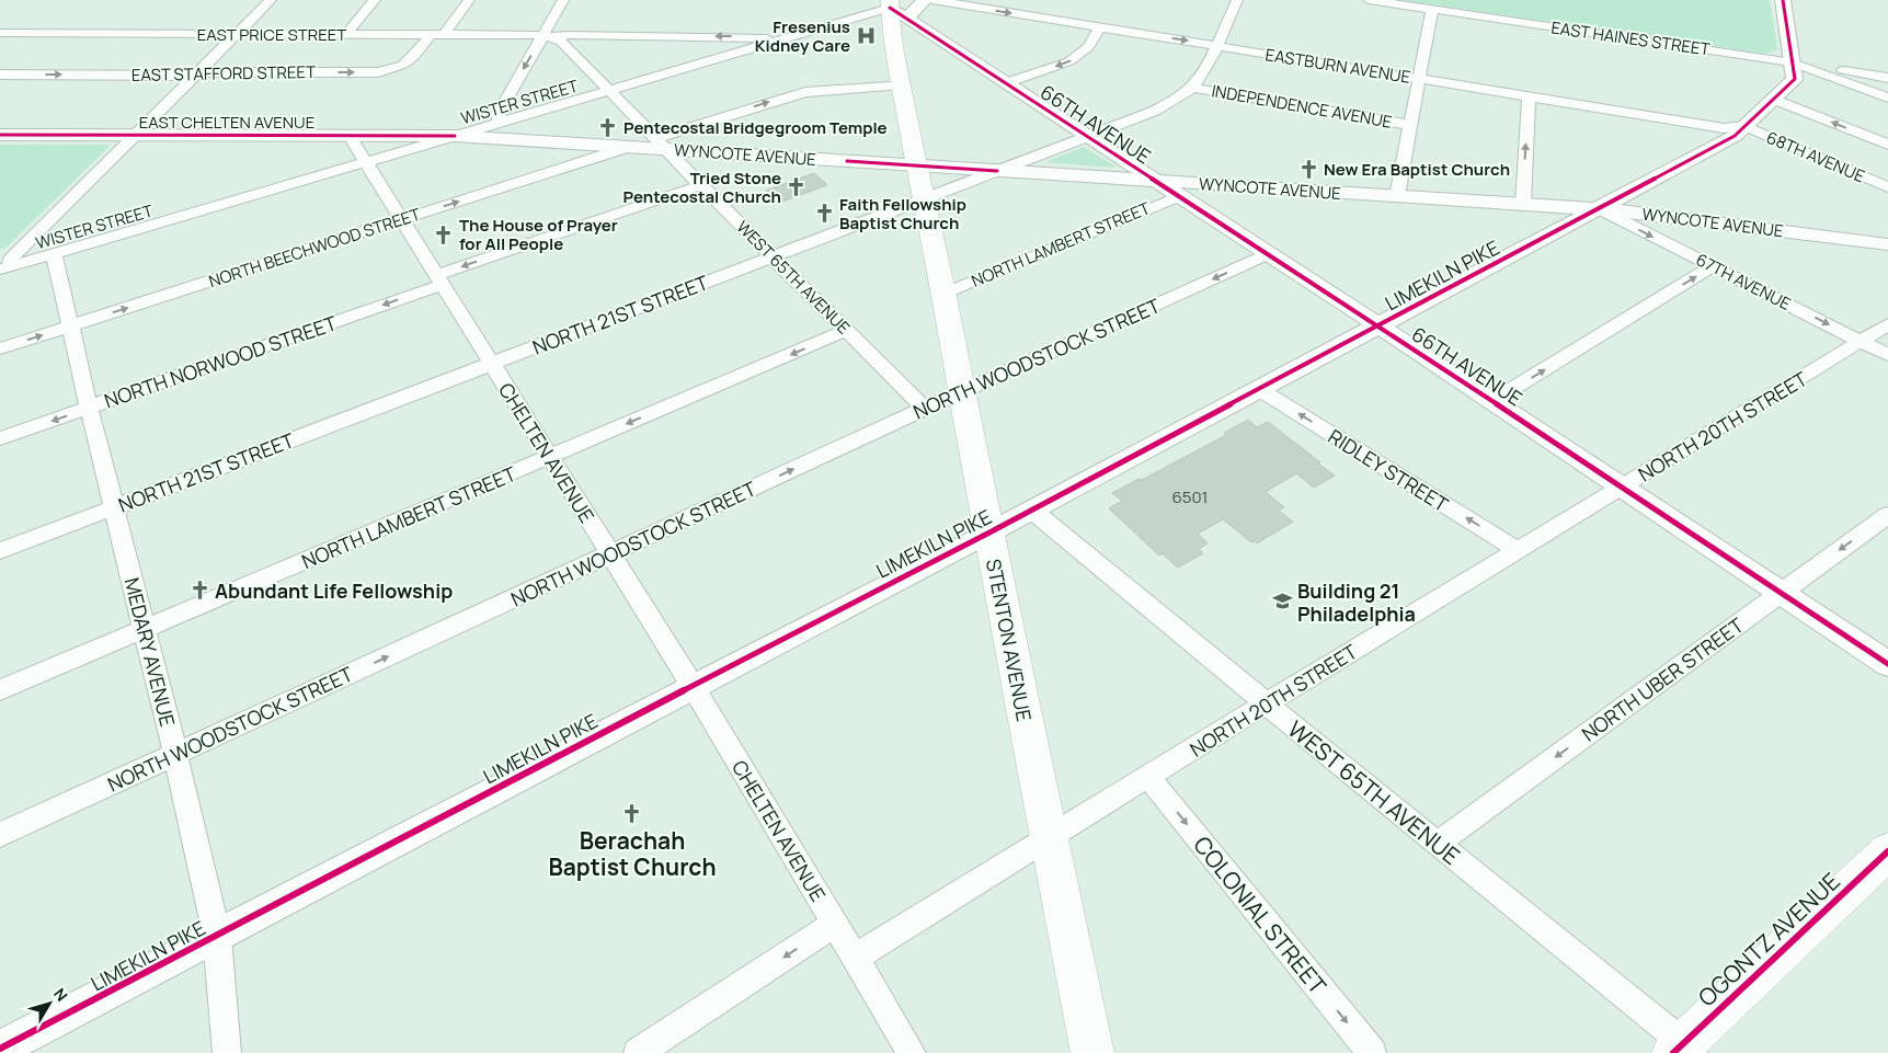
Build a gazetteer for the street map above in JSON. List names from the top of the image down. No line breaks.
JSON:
{"streets":{"main road":["STENTON AVENUE","OGONTZ AVENUE"],"street":["EAST PRICE STREET","EAST HAINES STREET","EASTBURN AVENUE","EAST STAFFORD STREET","WISTER STREET","INDEPENDENCE AVENUE","EAST CHELTEN AVENUE","66TH AVENUE","WYNCOTE AVENUE","68TH AVENUE","NORTH LAMBERT STREET","NORTH BEECHWOOD STREET","LIMEKILN PIKE","WEST 65TH AVENUE","67TH AVENUE","NORTH 21ST STREET","NORTH WOODSTOCK STREET","NORTH NORWOOD STREET","NORTH 20TH STREET","CHELTEN AVENUE","RIDLEY STREET","MEDARY AVENUE","NORTH UBER STREET","COLONIAL STREET"]},"crossings":[["EAST PRICE STREET","EAST STAFFORD STREET"],["EAST PRICE STREET","WISTER STREET"],["EAST PRICE STREET","WEST 65TH AVENUE"],["EAST HAINES STREET","LIMEKILN PIKE"],["EASTBURN AVENUE","68TH AVENUE"],["EASTBURN AVENUE","LIMEKILN PIKE"],["EASTBURN AVENUE","NORTH 21ST STREET"],["WISTER STREET","EAST CHELTEN AVENUE"],["WISTER STREET","66TH AVENUE"],["WISTER STREET","WYNCOTE AVENUE"],["WISTER STREET","WEST 65TH AVENUE"],["WISTER STREET","CHELTEN AVENUE"],["WISTER STREET","STENTON AVENUE"],["WISTER STREET","MEDARY AVENUE"],["INDEPENDENCE AVENUE","NORTH 21ST STREET"],["EAST CHELTEN AVENUE","WYNCOTE AVENUE"],["EAST CHELTEN AVENUE","CHELTEN AVENUE"],["66TH AVENUE","WYNCOTE AVENUE"],["66TH AVENUE","NORTH LAMBERT STREET"],["66TH AVENUE","LIMEKILN PIKE"],["66TH AVENUE","NORTH 21ST STREET"],["66TH AVENUE","NORTH WOODSTOCK STREET"],["66TH AVENUE","NORTH 20TH STREET"],["66TH AVENUE","STENTON AVENUE"],["66TH AVENUE","NORTH UBER STREET"],["WYNCOTE AVENUE","NORTH BEECHWOOD STREET"],["WYNCOTE AVENUE","LIMEKILN PIKE"],["WYNCOTE AVENUE","WEST 65TH AVENUE"],["WYNCOTE AVENUE","67TH AVENUE"],["WYNCOTE AVENUE","NORTH 21ST STREET"],["WYNCOTE AVENUE","STENTON AVENUE"],["68TH AVENUE","LIMEKILN PIKE"],["NORTH LAMBERT STREET","WEST 65TH AVENUE"],["NORTH LAMBERT STREET","CHELTEN AVENUE"],["NORTH LAMBERT STREET","STENTON AVENUE"],["NORTH LAMBERT STREET","MEDARY AVENUE"],["NORTH BEECHWOOD STREET","CHELTEN AVENUE"],["NORTH BEECHWOOD STREET","MEDARY AVENUE"],["LIMEKILN PIKE","WEST 65TH AVENUE"],["LIMEKILN PIKE","67TH AVENUE"],["LIMEKILN PIKE","CHELTEN AVENUE"],["LIMEKILN PIKE","RIDLEY STREET"],["LIMEKILN PIKE","STENTON AVENUE"],["LIMEKILN PIKE","MEDARY AVENUE"],["WEST 65TH AVENUE","NORTH 21ST STREET"],["WEST 65TH AVENUE","NORTH WOODSTOCK STREET"],["WEST 65TH AVENUE","NORTH NORWOOD STREET"],["WEST 65TH AVENUE","NORTH 20TH STREET"],["WEST 65TH AVENUE","NORTH UBER STREET"],["WEST 65TH AVENUE","OGONTZ AVENUE"],["67TH AVENUE","NORTH 20TH STREET"],["NORTH 21ST STREET","CHELTEN AVENUE"],["NORTH 21ST STREET","STENTON AVENUE"],["NORTH 21ST STREET","MEDARY AVENUE"],["NORTH WOODSTOCK STREET","CHELTEN AVENUE"],["NORTH WOODSTOCK STREET","STENTON AVENUE"],["NORTH WOODSTOCK STREET","MEDARY AVENUE"],["NORTH NORWOOD STREET","CHELTEN AVENUE"],["NORTH NORWOOD STREET","MEDARY AVENUE"],["NORTH 20TH STREET","CHELTEN AVENUE"],["NORTH 20TH STREET","RIDLEY STREET"],["NORTH 20TH STREET","STENTON AVENUE"],["NORTH 20TH STREET","COLONIAL STREET"]],"one_way":["EAST STAFFORD STREET","NORTH BEECHWOOD STREET","NORTH NORWOOD STREET","RIDLEY STREET","NORTH UBER STREET","COLONIAL STREET"],"places":{"hospital":["Fresenius Kidney Care"],"church":["Pentecostal Bridgegroom Temple","New Era Baptist Church","Tried Stone Pentecostal Church","Faith Fellowship Baptist Church","The House of Prayer for All People","Abundant Life Fellowship","Berachah Baptist Church"],"school or university":["Building 21 Philadelphia"]},"house_numbers":["6501"],"north":"top right"}
